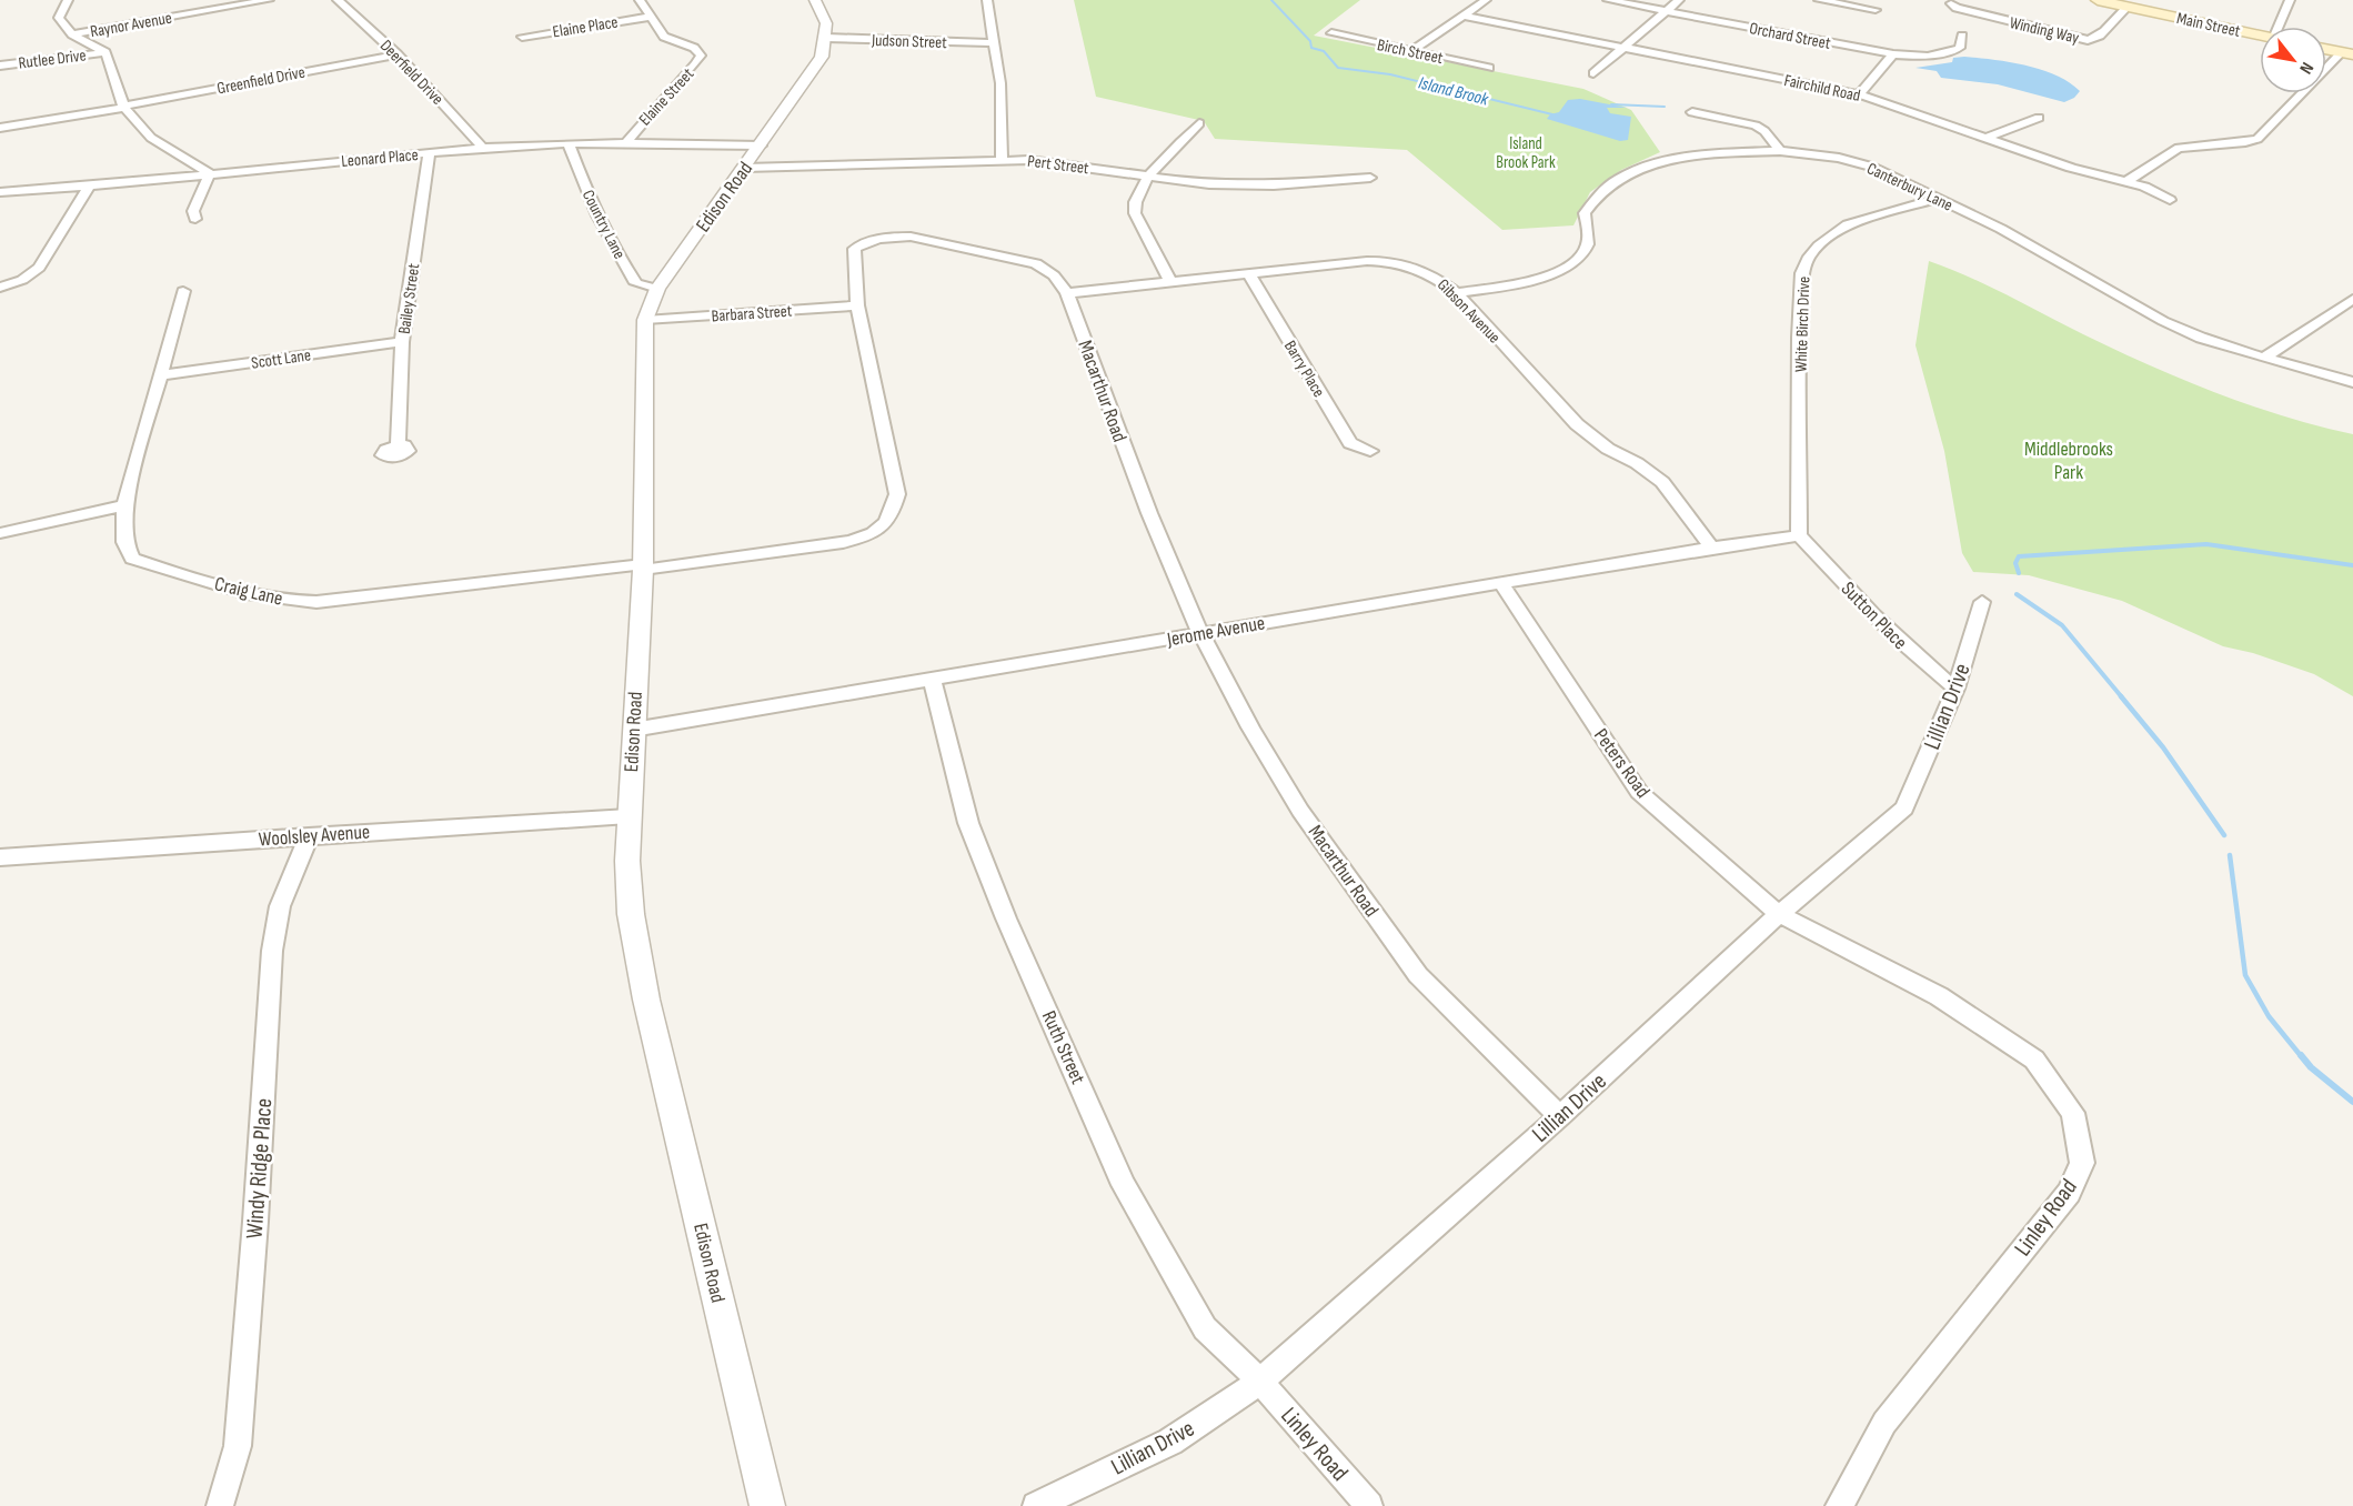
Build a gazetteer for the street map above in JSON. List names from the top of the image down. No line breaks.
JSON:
{"streets":{"main road":["Main Street"],"street":["Raynor Avenue","Elaine Place","Winding Way","Orchard Street","Judson Street","Birch Street","Rutlee Drive","Deerfield Drive","Greenfield Drive","Fairchild Road","Elaine Street","Leonard Place","Pert Street","Canterbury Lane","Edison Road","Country Lane","Bailey Street","Gibson Avenue","Barbara Street","White Birch Drive","Scott Lane","Barry Place","Macarthur Road","Craig Lane","Sutton Place","Jerome Avenue","Lillian Drive","Peters Road","Woolsley Avenue","Ruth Street","Windy Ridge Place","Linley Road"]},"crossings":[["Main Street","Winding Way"],["Elaine Place","Elaine Street"],["Judson Street","Edison Road"],["Deerfield Drive","Greenfield Drive"],["Deerfield Drive","Leonard Place"],["Elaine Street","Leonard Place"],["Leonard Place","Edison Road"],["Leonard Place","Country Lane"],["Leonard Place","Bailey Street"],["Pert Street","Edison Road"],["Canterbury Lane","Gibson Avenue"],["Canterbury Lane","White Birch Drive"],["Edison Road","Country Lane"],["Edison Road","Barbara Street"],["Edison Road","Macarthur Road"],["Edison Road","Craig Lane"],["Edison Road","Jerome Avenue"],["Edison Road","Woolsley Avenue"],["Bailey Street","Scott Lane"],["Gibson Avenue","Barry Place"],["Gibson Avenue","Macarthur Road"],["Gibson Avenue","Jerome Avenue"],["Barbara Street","Macarthur Road"],["White Birch Drive","Sutton Place"],["White Birch Drive","Jerome Avenue"],["Scott Lane","Craig Lane"],["Macarthur Road","Craig Lane"],["Macarthur Road","Jerome Avenue"],["Macarthur Road","Lillian Drive"],["Sutton Place","Jerome Avenue"],["Sutton Place","Lillian Drive"],["Jerome Avenue","Peters Road"],["Jerome Avenue","Ruth Street"],["Lillian Drive","Peters Road"],["Lillian Drive","Ruth Street"],["Lillian Drive","Linley Road"],["Peters Road","Linley Road"],["Woolsley Avenue","Windy Ridge Place"],["Ruth Street","Linley Road"]],"water":["Island Brook"],"parks":["Island Brook Park","Middlebrooks Park"],"north":"bottom right"}
